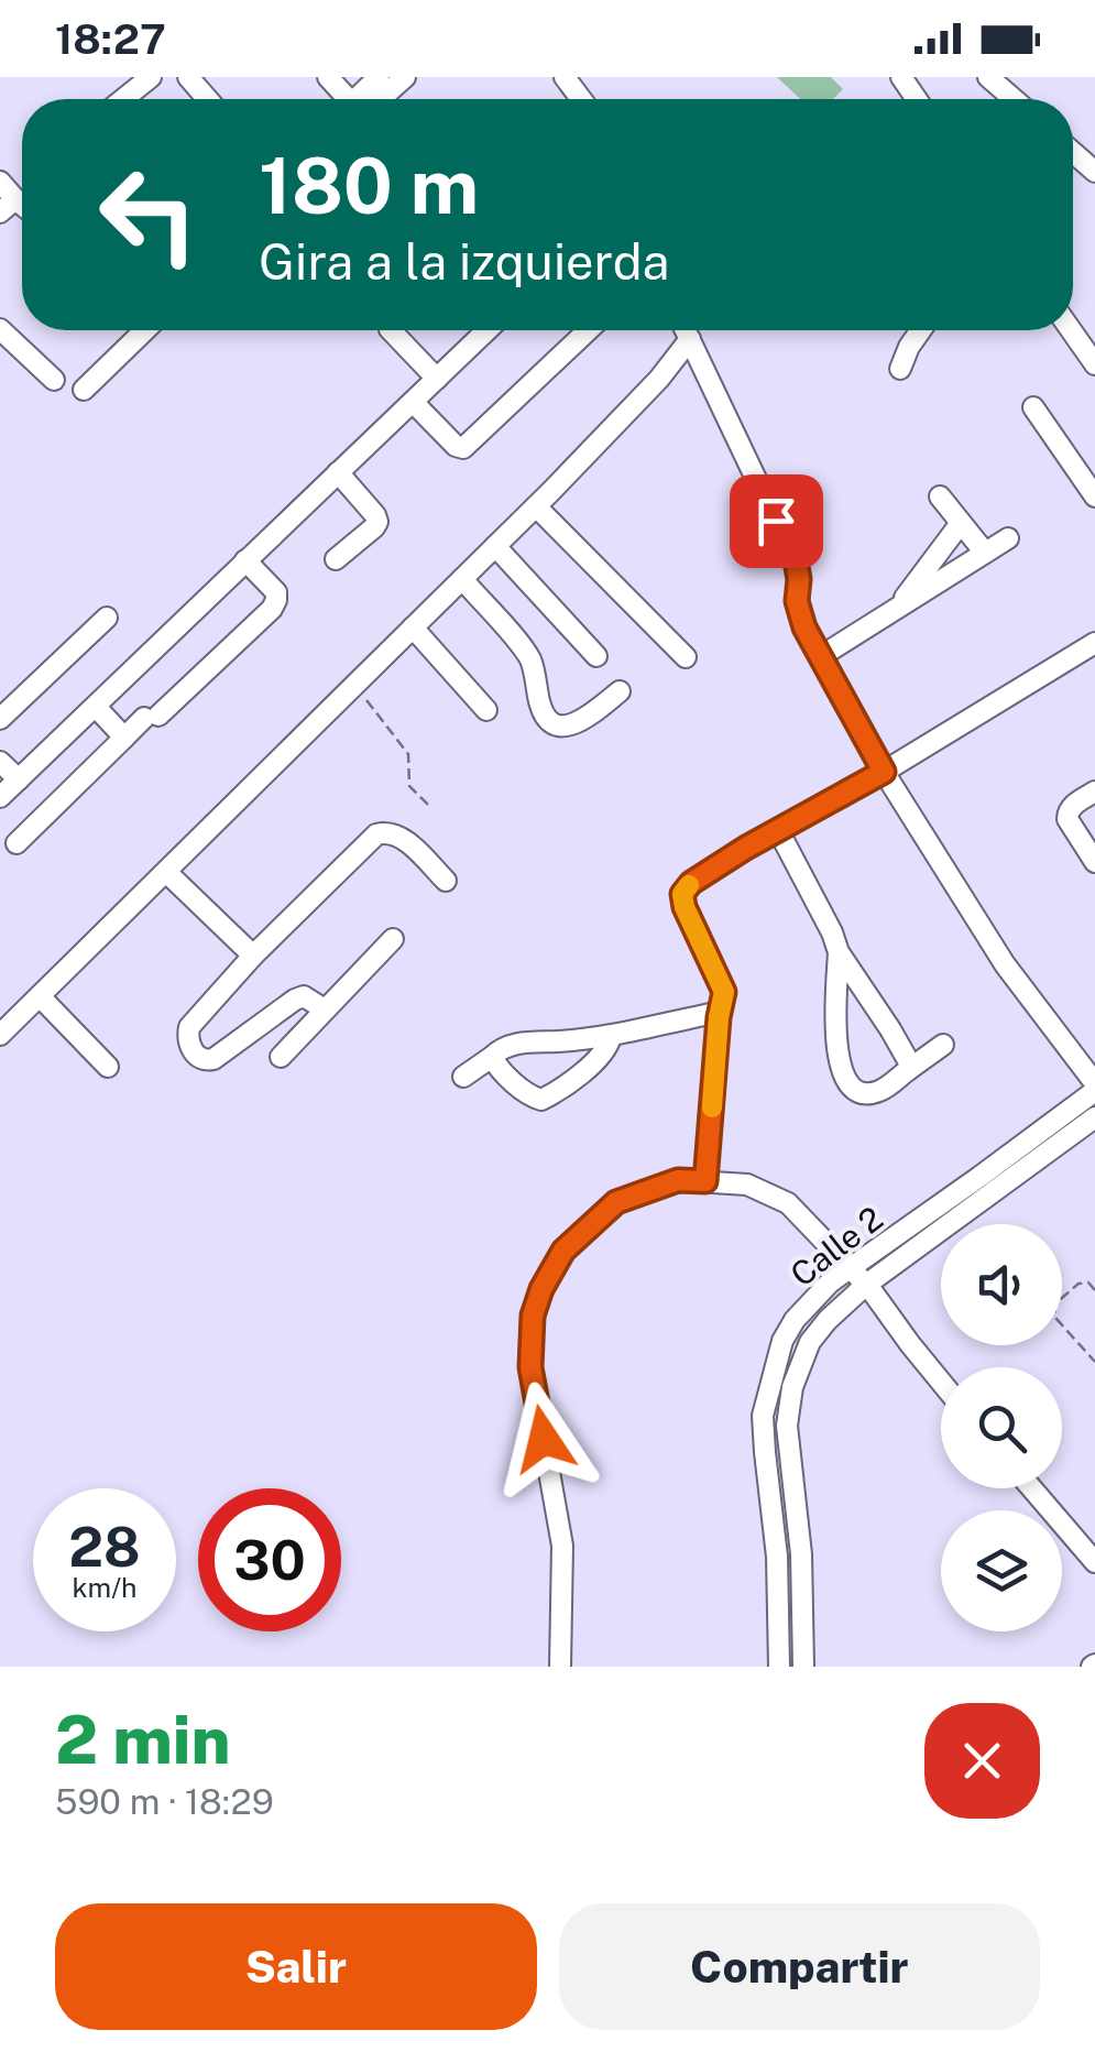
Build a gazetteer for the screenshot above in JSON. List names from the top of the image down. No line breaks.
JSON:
{"streets":{"street":["Calle 2"]},"page":{"status":"18:27","turn":["180 m","Gira a la izquierda"],"speed":"28 km/h","limit":"30","heading":["2 min","590 m · 18:29"],"buttons":["Salir","Compartir"]}}
